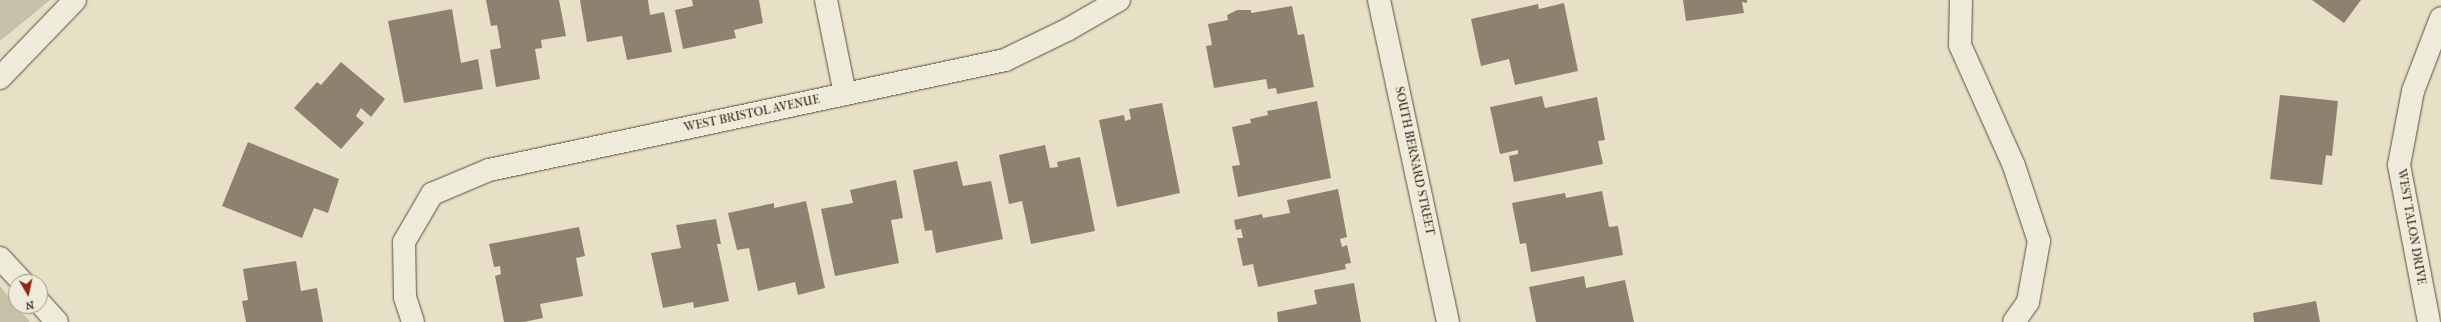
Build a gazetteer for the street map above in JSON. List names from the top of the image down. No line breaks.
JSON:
{"streets":{"street":["WEST BRISTOL AVENUE","SOUTH BERNARD STREET","WEST TALON DRIVE"]},"north":"bottom"}
